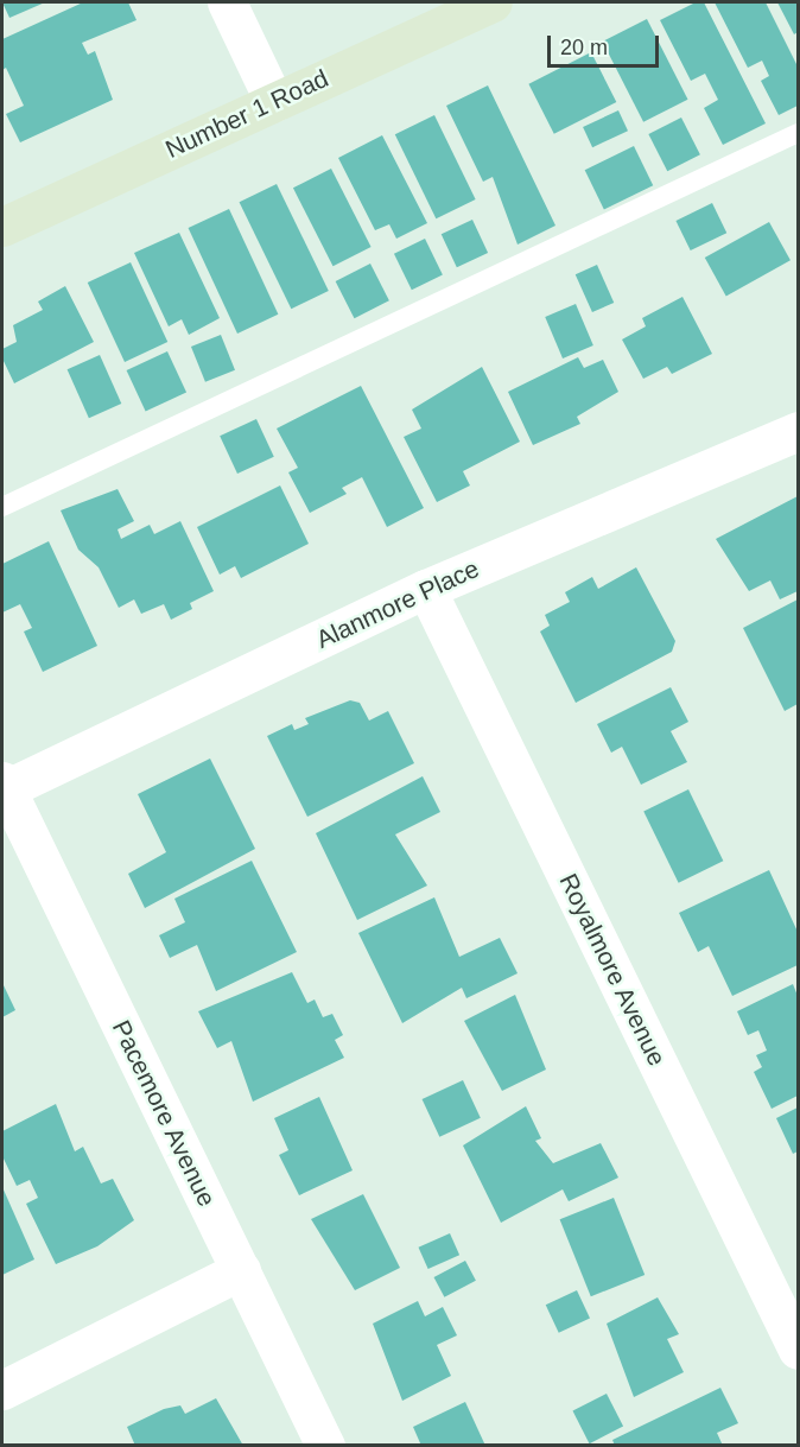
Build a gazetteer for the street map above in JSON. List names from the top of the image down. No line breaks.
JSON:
{"streets":{"main road":["Number 1 Road"],"street":["Alanmore Place","Royalmore Avenue","Pacemore Avenue"]},"crossings":[["Alanmore Place","Royalmore Avenue"],["Alanmore Place","Pacemore Avenue"]],"scale_bar":"20 m"}
